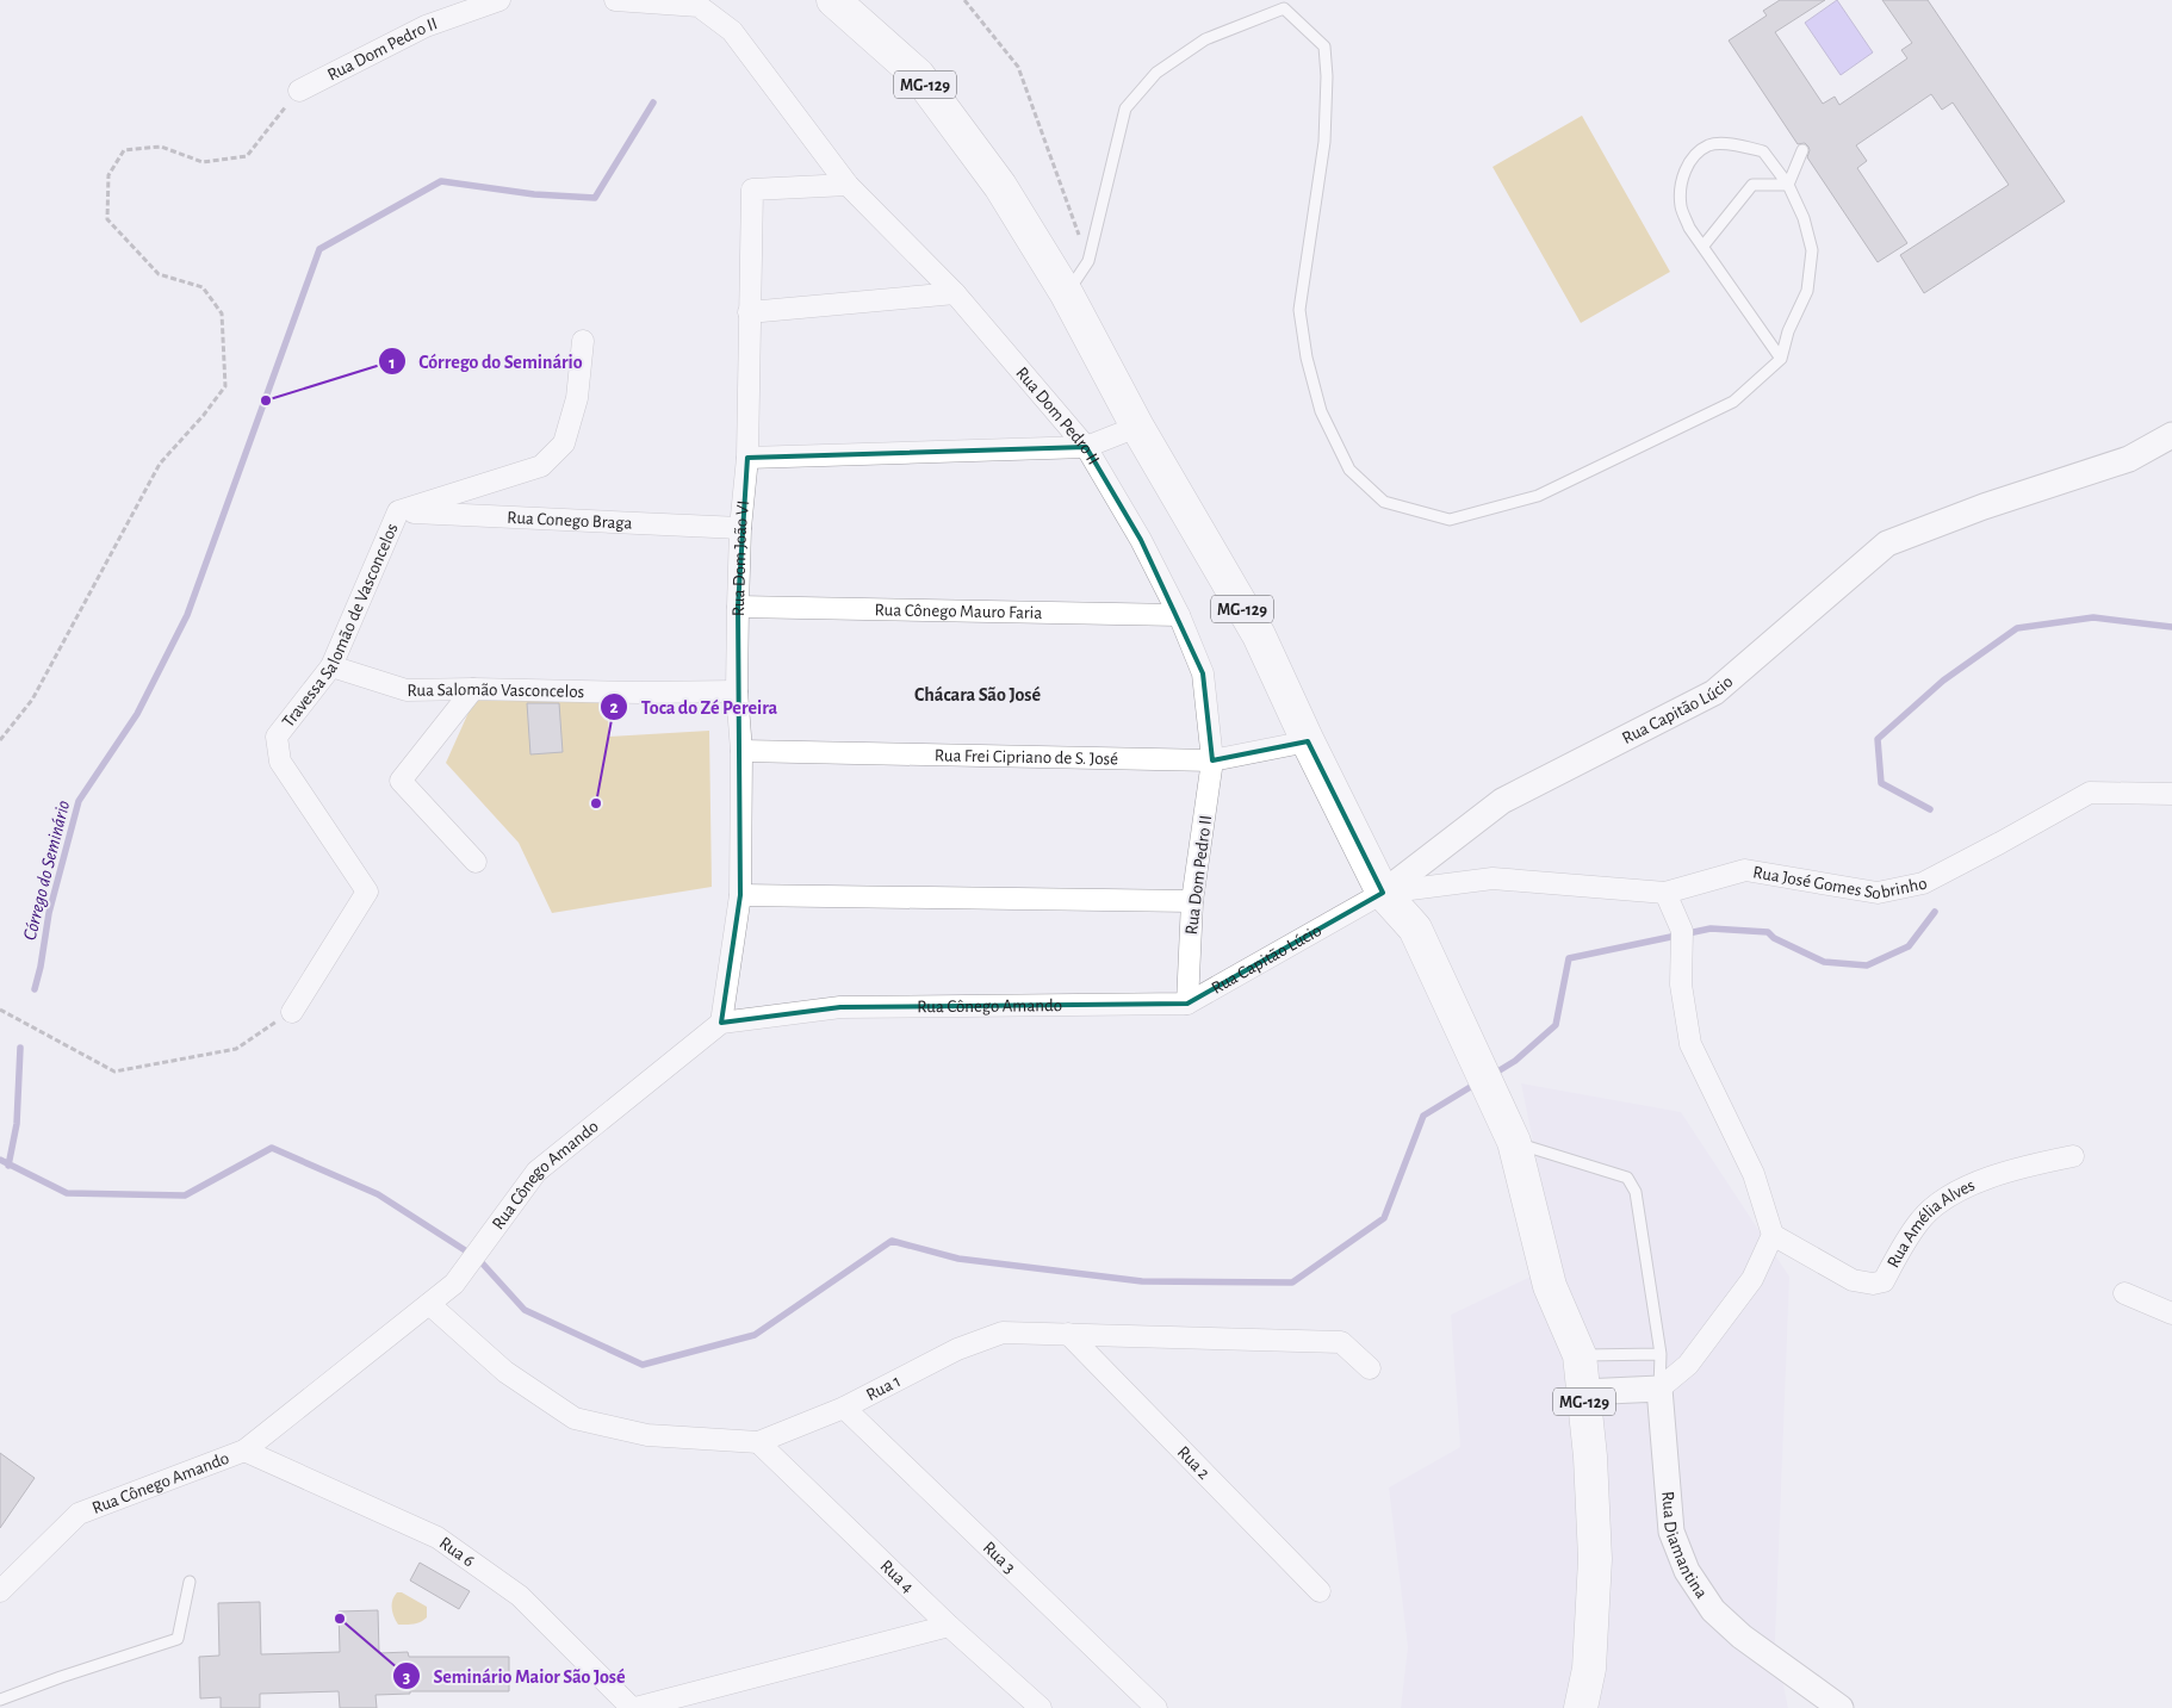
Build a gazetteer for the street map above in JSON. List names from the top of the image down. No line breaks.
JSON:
{"streets":{"main road":["MG-129"],"street":["Rua Dom Pedro II","Rua Conego Braga","Rua Dom João VI","Rua Cônego Mauro Faria","Travessa Salomão de Vasconcelos","Rua Salomão Vasconcelos","Rua Capitão Lúcio","Rua Frei Cipriano de S. José","Rua José Gomes Sobrinho","Rua Cônego Amando","Rua Amélia Alves","Rua 1","Rua 2","Rua Diamantina","Rua 6","Rua 3","Rua 4"]},"crossings":[["Rua Dom Pedro II","Rua Dom João VI"],["Rua Dom Pedro II","Rua Cônego Mauro Faria"],["Rua Dom Pedro II","Rua Capitão Lúcio"],["Rua Dom Pedro II","Rua Frei Cipriano de S. José"],["Rua Dom Pedro II","Rua Cônego Amando"],["MG-129","Rua Capitão Lúcio"],["MG-129","Rua Frei Cipriano de S. José"],["MG-129","Rua José Gomes Sobrinho"],["Rua Conego Braga","Rua Dom João VI"],["Rua Conego Braga","Travessa Salomão de Vasconcelos"],["Rua Dom João VI","Rua Cônego Mauro Faria"],["Rua Dom João VI","Rua Salomão Vasconcelos"],["Rua Dom João VI","Rua Frei Cipriano de S. José"],["Rua Dom João VI","Rua Cônego Amando"],["Travessa Salomão de Vasconcelos","Rua Salomão Vasconcelos"],["Rua Capitão Lúcio","Rua José Gomes Sobrinho"],["Rua Capitão Lúcio","Rua Cônego Amando"],["Rua Cônego Amando","Rua 1"],["Rua Cônego Amando","Rua 6"],["Rua 1","Rua 2"],["Rua 1","Rua 3"],["Rua 1","Rua 4"]],"districts":["Chácara São José"],"water":["Córrego do Seminário"],"places":["Córrego do Seminário","Toca do Zé Pereira","Seminário Maior São José"]}
